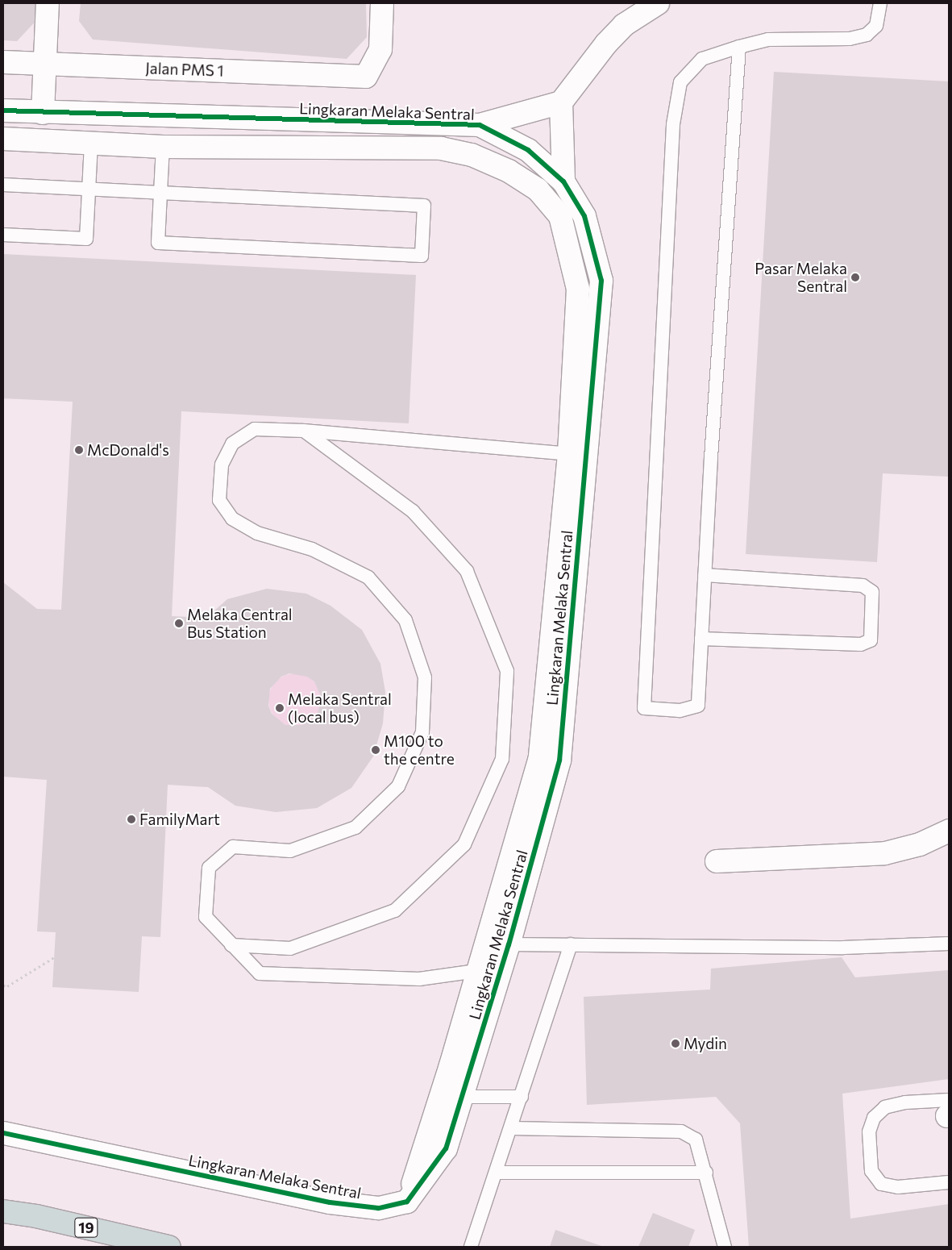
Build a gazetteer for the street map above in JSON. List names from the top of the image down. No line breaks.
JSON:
{"streets":{"highway":["19"],"street":["Jalan PMS 1","Lingkaran Melaka Sentral"]},"places":["Pasar Melaka Sentral","McDonald's","Melaka Central Bus Station","Melaka Sentral (local bus)","M100 to the centre","FamilyMart","Mydin"]}
